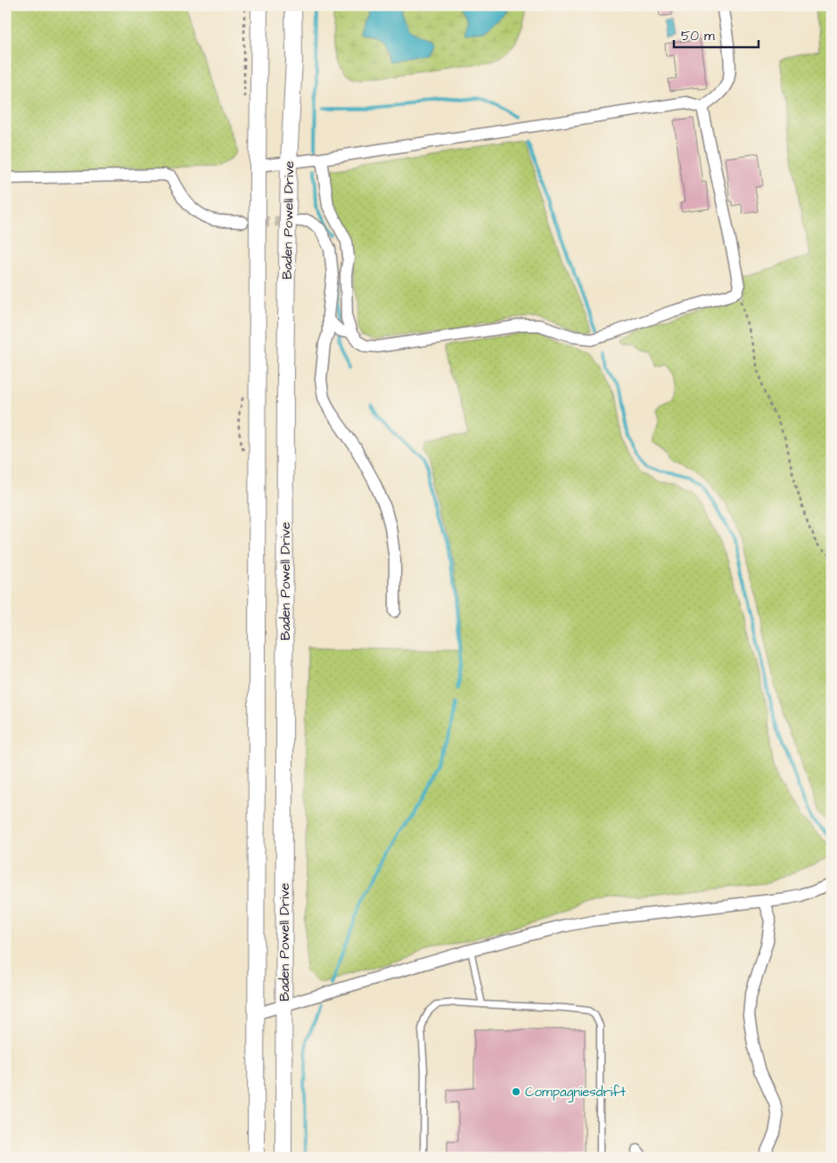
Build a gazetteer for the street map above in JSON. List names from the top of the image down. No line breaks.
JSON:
{"streets":{"main road":["Baden Powell Drive"]},"places":["Compagniesdrift"],"scale_bar":"50 m"}
